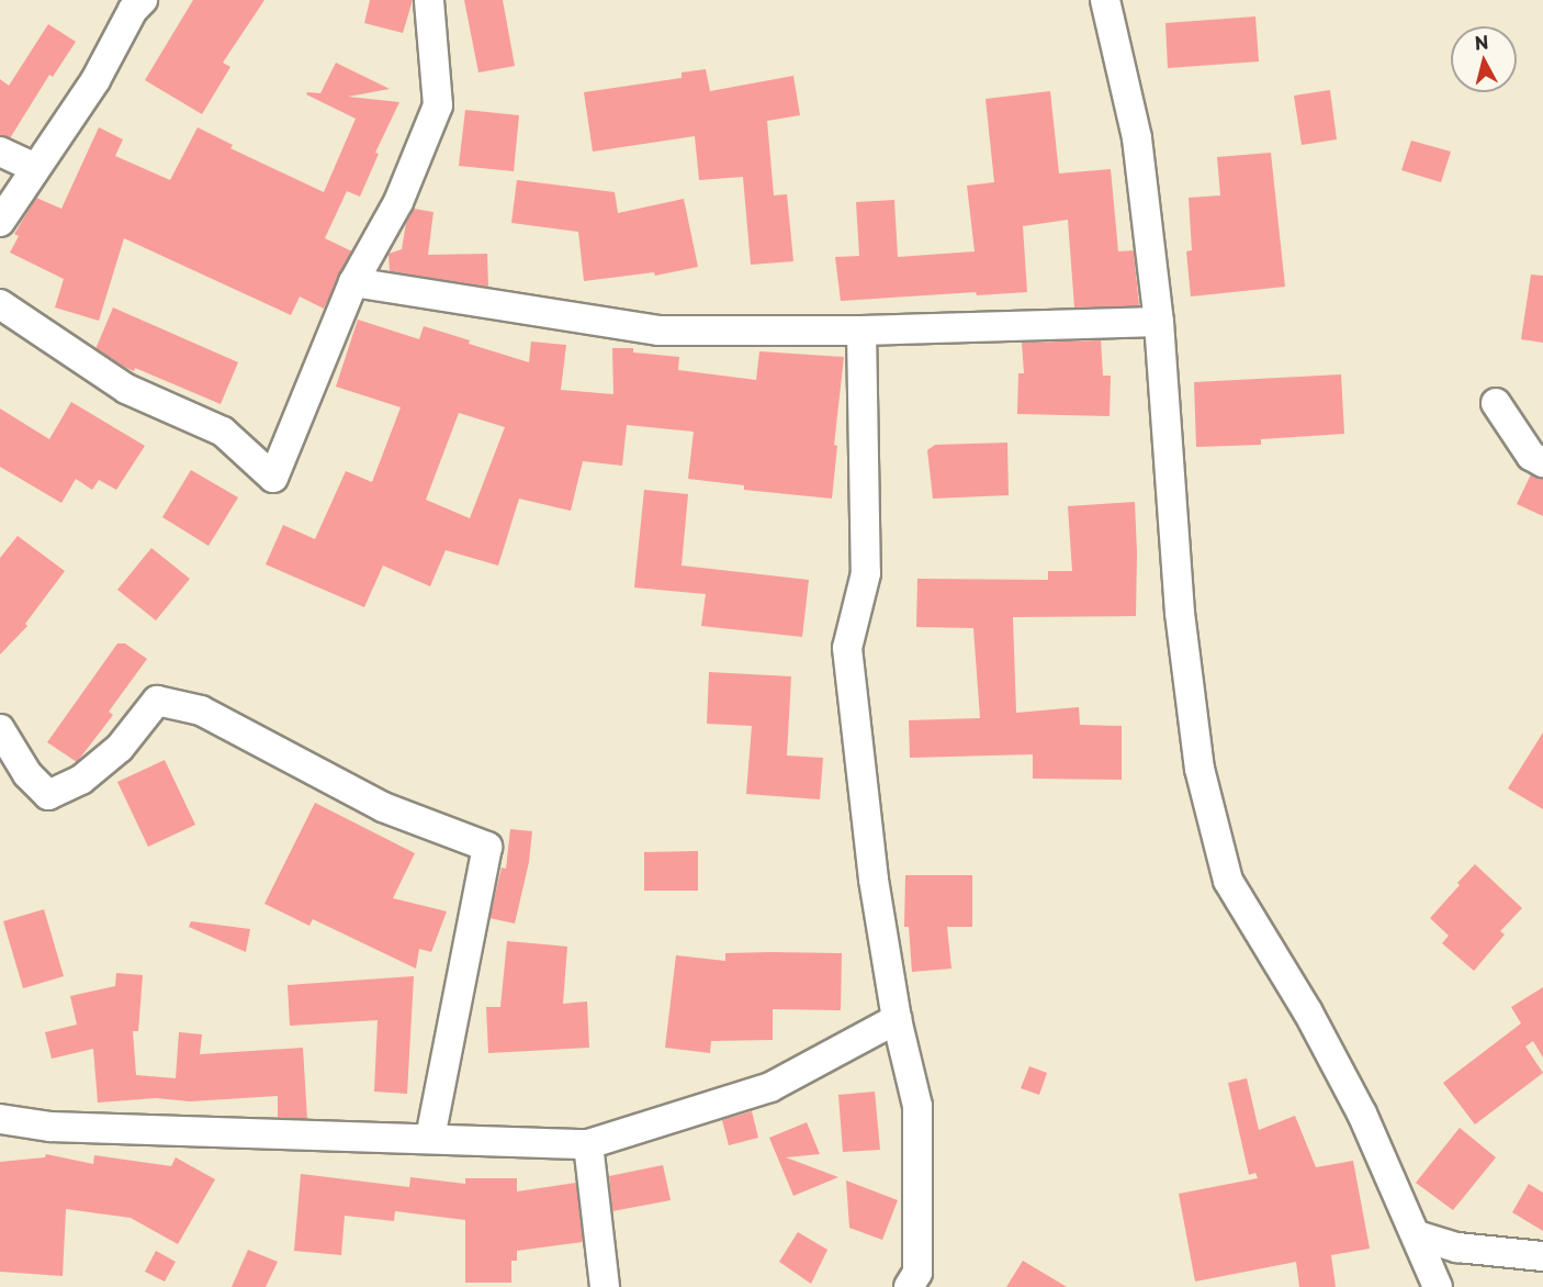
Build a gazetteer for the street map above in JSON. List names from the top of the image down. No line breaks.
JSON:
{"north":"top"}
